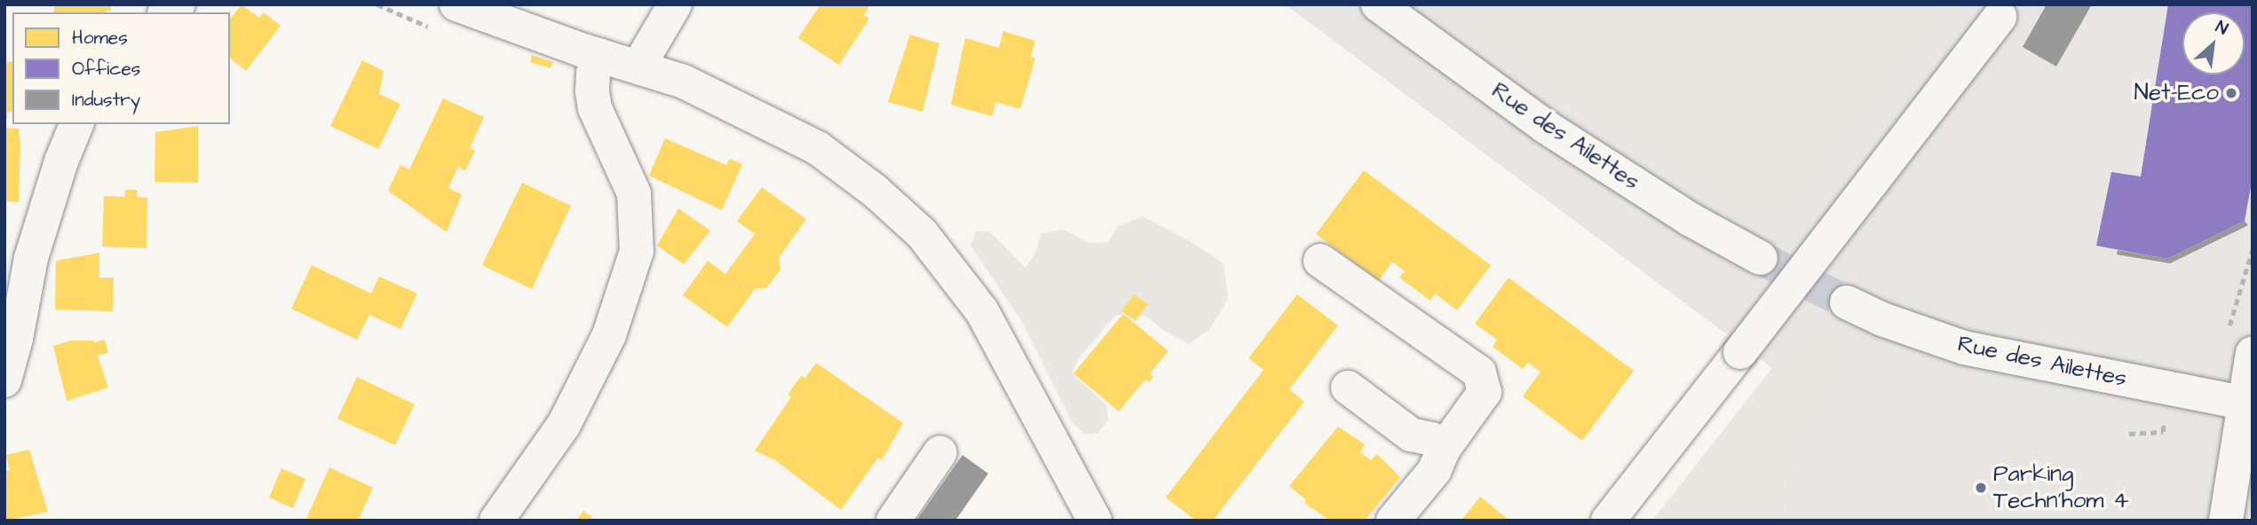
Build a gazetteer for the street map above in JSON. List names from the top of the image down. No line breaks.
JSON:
{"streets":{"street":["Rue des Ailettes"]},"places":["Net-Eco","Parking Techn'hom 4"],"legend":["Homes","Offices","Industry"],"north":"top right"}
